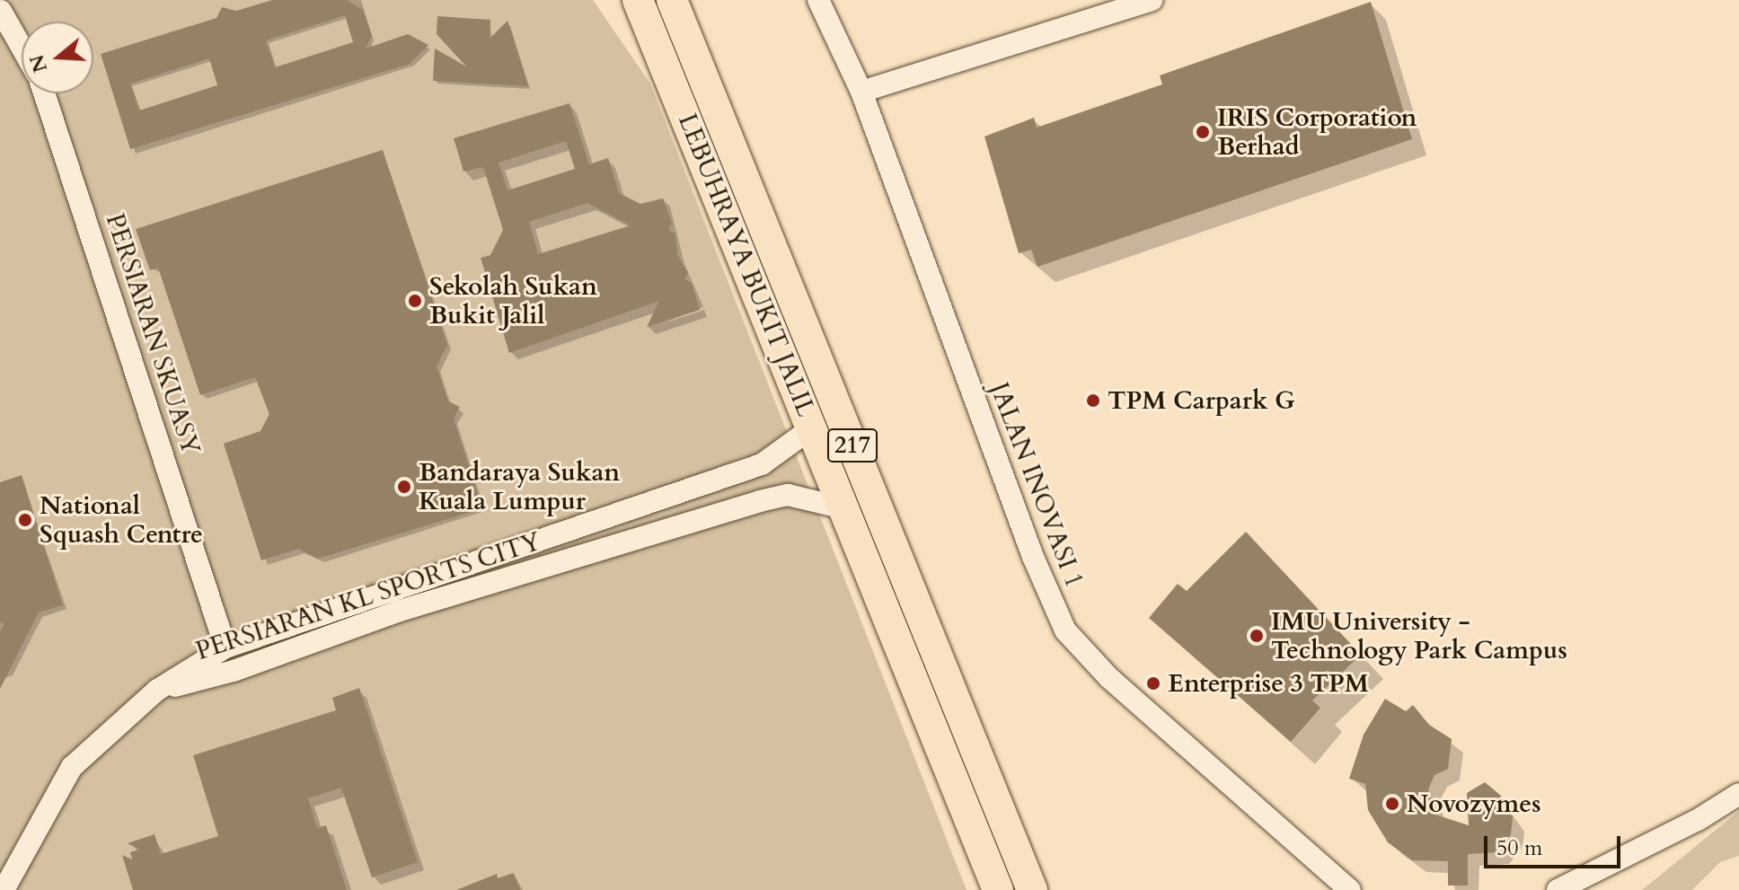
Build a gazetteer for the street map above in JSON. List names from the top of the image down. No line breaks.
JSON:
{"streets":{"highway":["LEBUHRAYA BUKIT JALIL","217"],"street":["PERSIARAN SKUASY","JALAN INOVASI 1","PERSIARAN KL SPORTS CITY"]},"crossings":[["LEBUHRAYA BUKIT JALIL","PERSIARAN KL SPORTS CITY"],["PERSIARAN SKUASY","PERSIARAN KL SPORTS CITY"]],"places":["IRIS Corporation Berhad","Sekolah Sukan Bukit Jalil","TPM Carpark G","Bandaraya Sukan Kuala Lumpur","National Squash Centre","IMU University - Technology Park Campus","Enterprise 3 TPM","Novozymes"],"scale_bar":"50 m","north":"left"}
